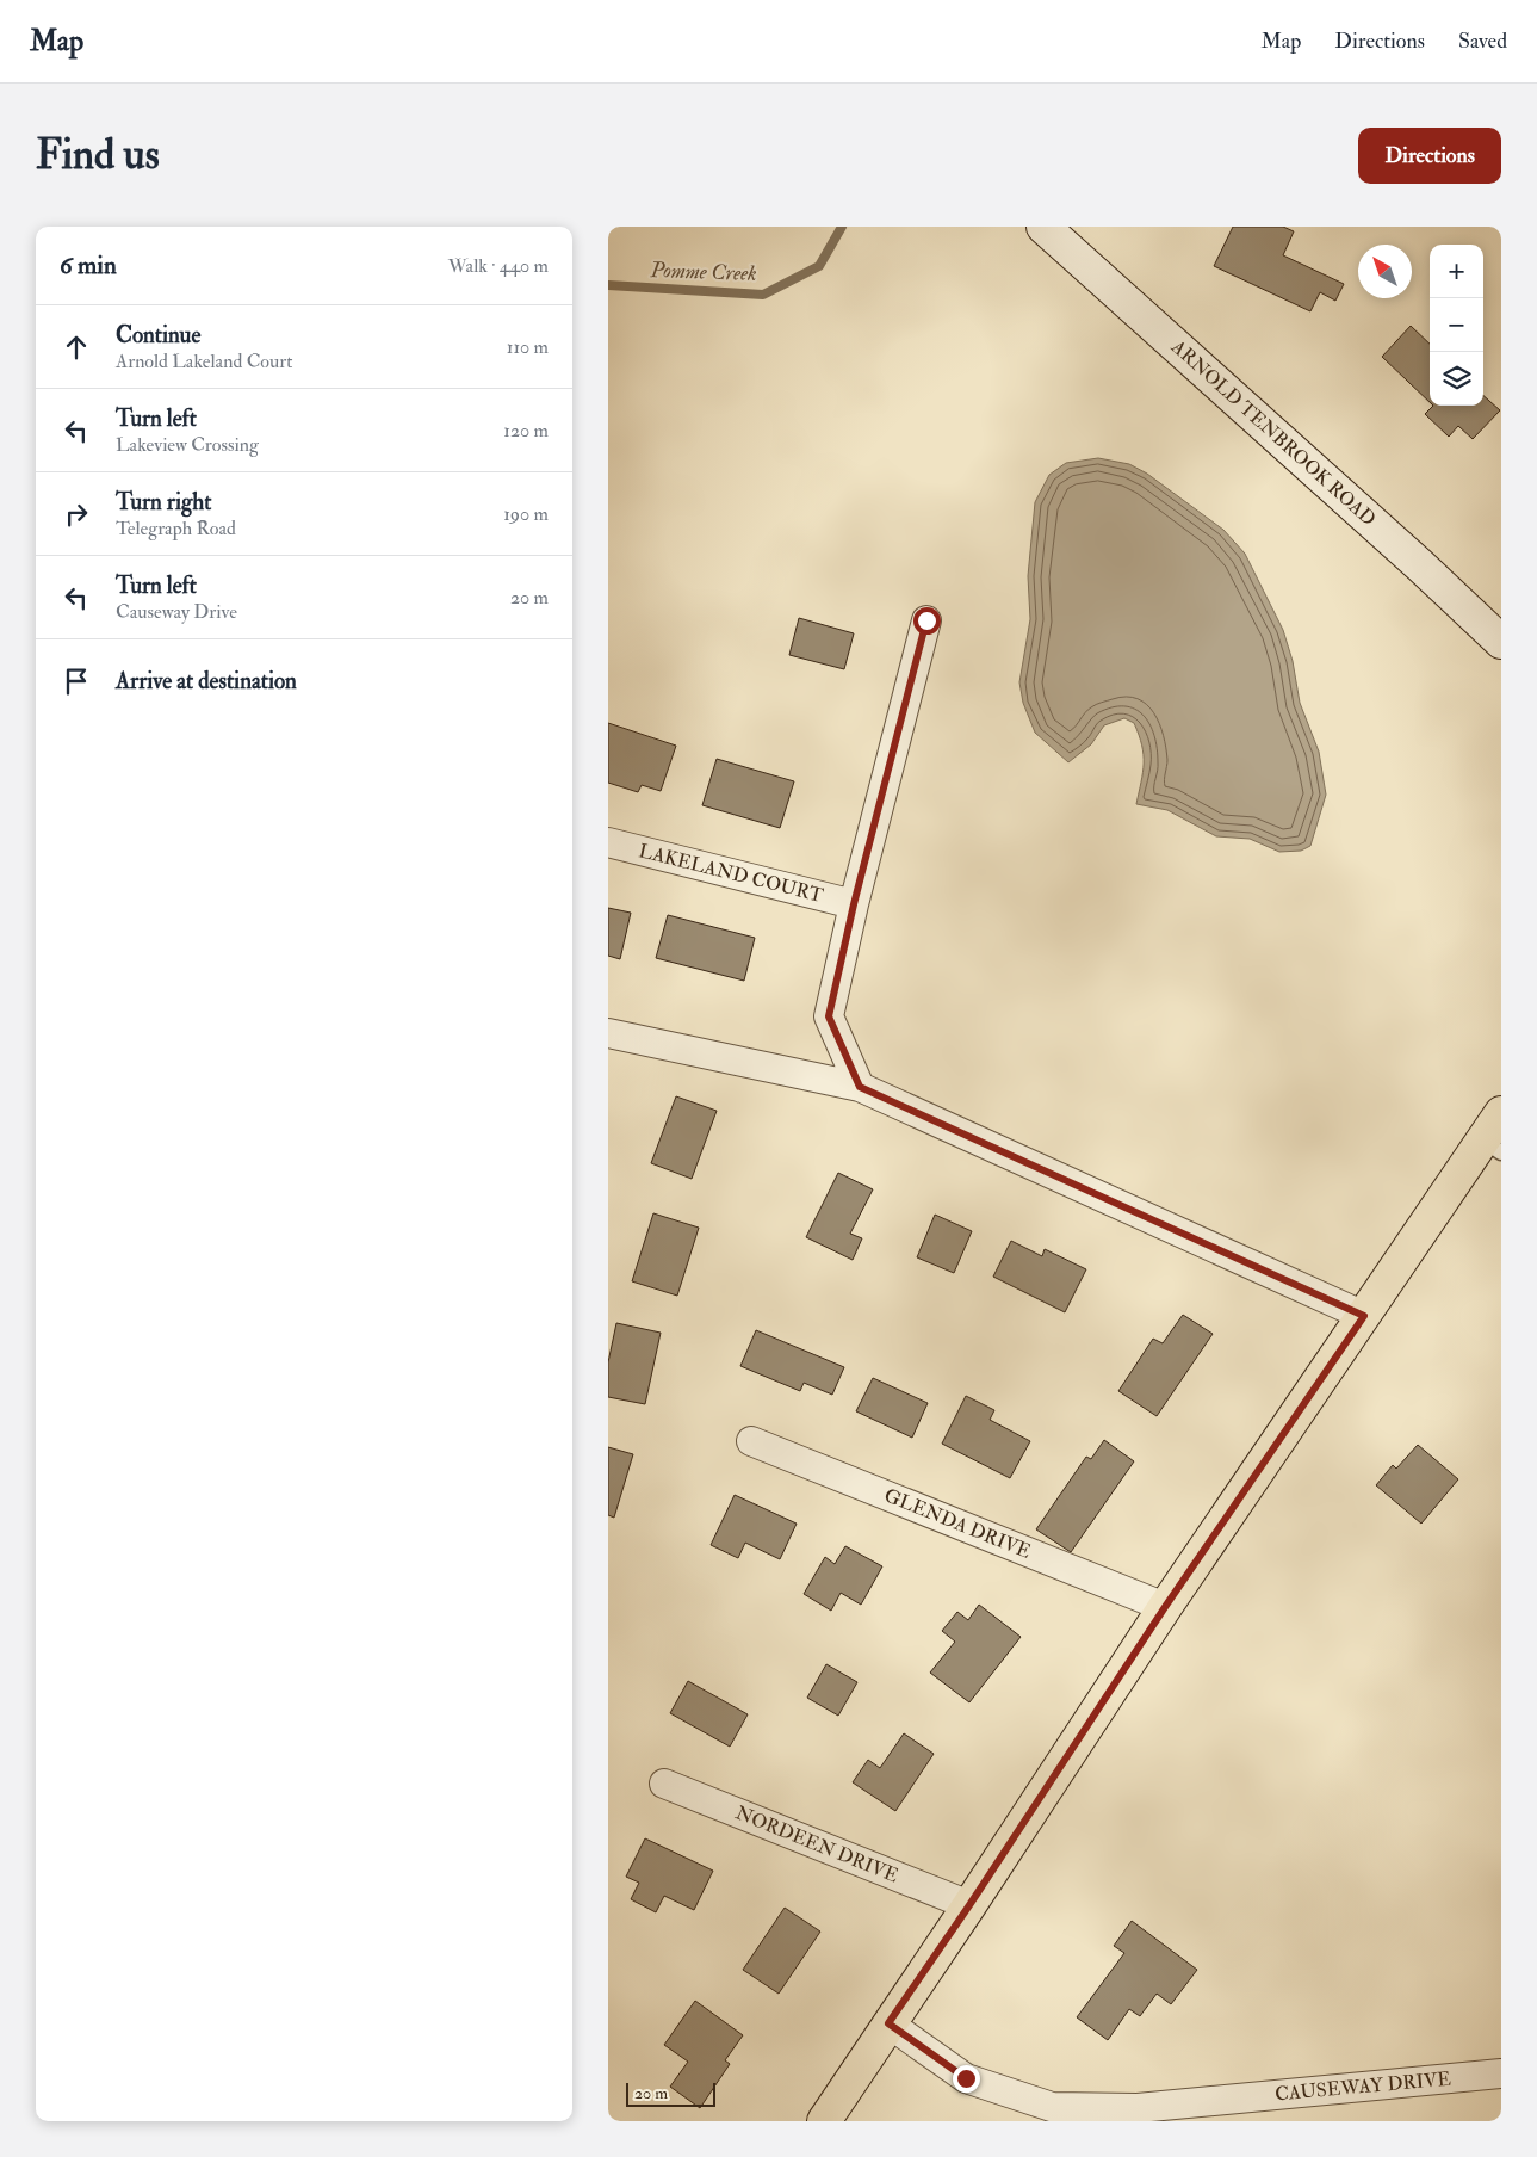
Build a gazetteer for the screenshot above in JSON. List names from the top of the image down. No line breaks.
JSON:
{"streets":{"street":["ARNOLD TENBROOK ROAD","LAKELAND COURT","GLENDA DRIVE","NORDEEN DRIVE","CAUSEWAY DRIVE"]},"water":["Pomme Creek"],"scale_bar":"20 m","north":"top left","page":{"header":"Map","nav":["Map","Directions","Saved"],"buttons":"Directions","title":"Find us","heading":["6 min","Walk · 440 m"],"map_buttons":["+","−"],"list":[["Continue","Arnold Lakeland Court","110 m"],["Turn left","Lakeview Crossing","120 m"],["Turn right","Telegraph Road","190 m"],["Turn left","Causeway Drive","20 m"],"Arrive at destination"],"scale":"20 m"}}
